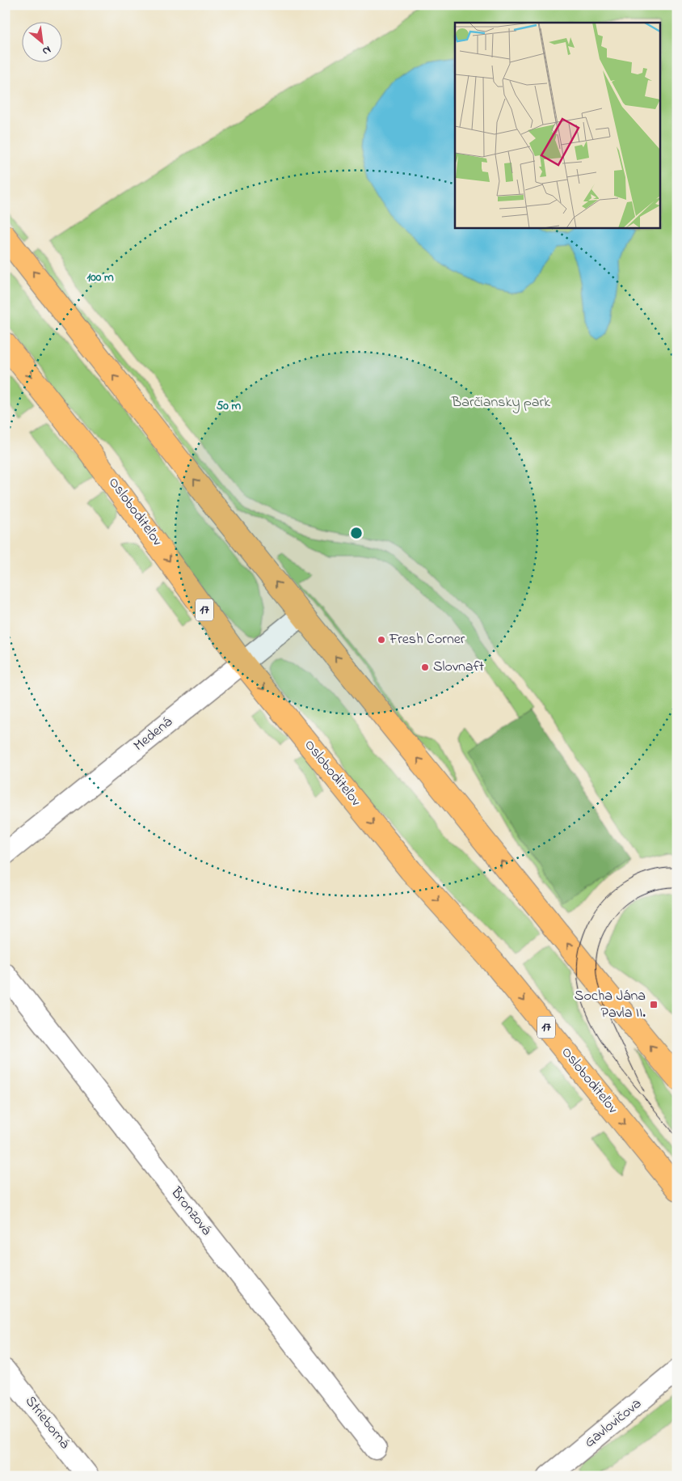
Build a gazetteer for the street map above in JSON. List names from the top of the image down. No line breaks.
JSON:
{"streets":{"main road":["Osloboditeľov","17"],"street":["Medená","Bronzová","Strieborná","Gavlovičova"]},"crossings":[["Osloboditeľov","Medená"]],"parks":["Barčiansky park"],"places":{"other":["Fresh Corner","Slovnaft"],"transit":["Socha Jána Pavla II."]},"north":"bottom right","rings":["100 m","50 m"]}
